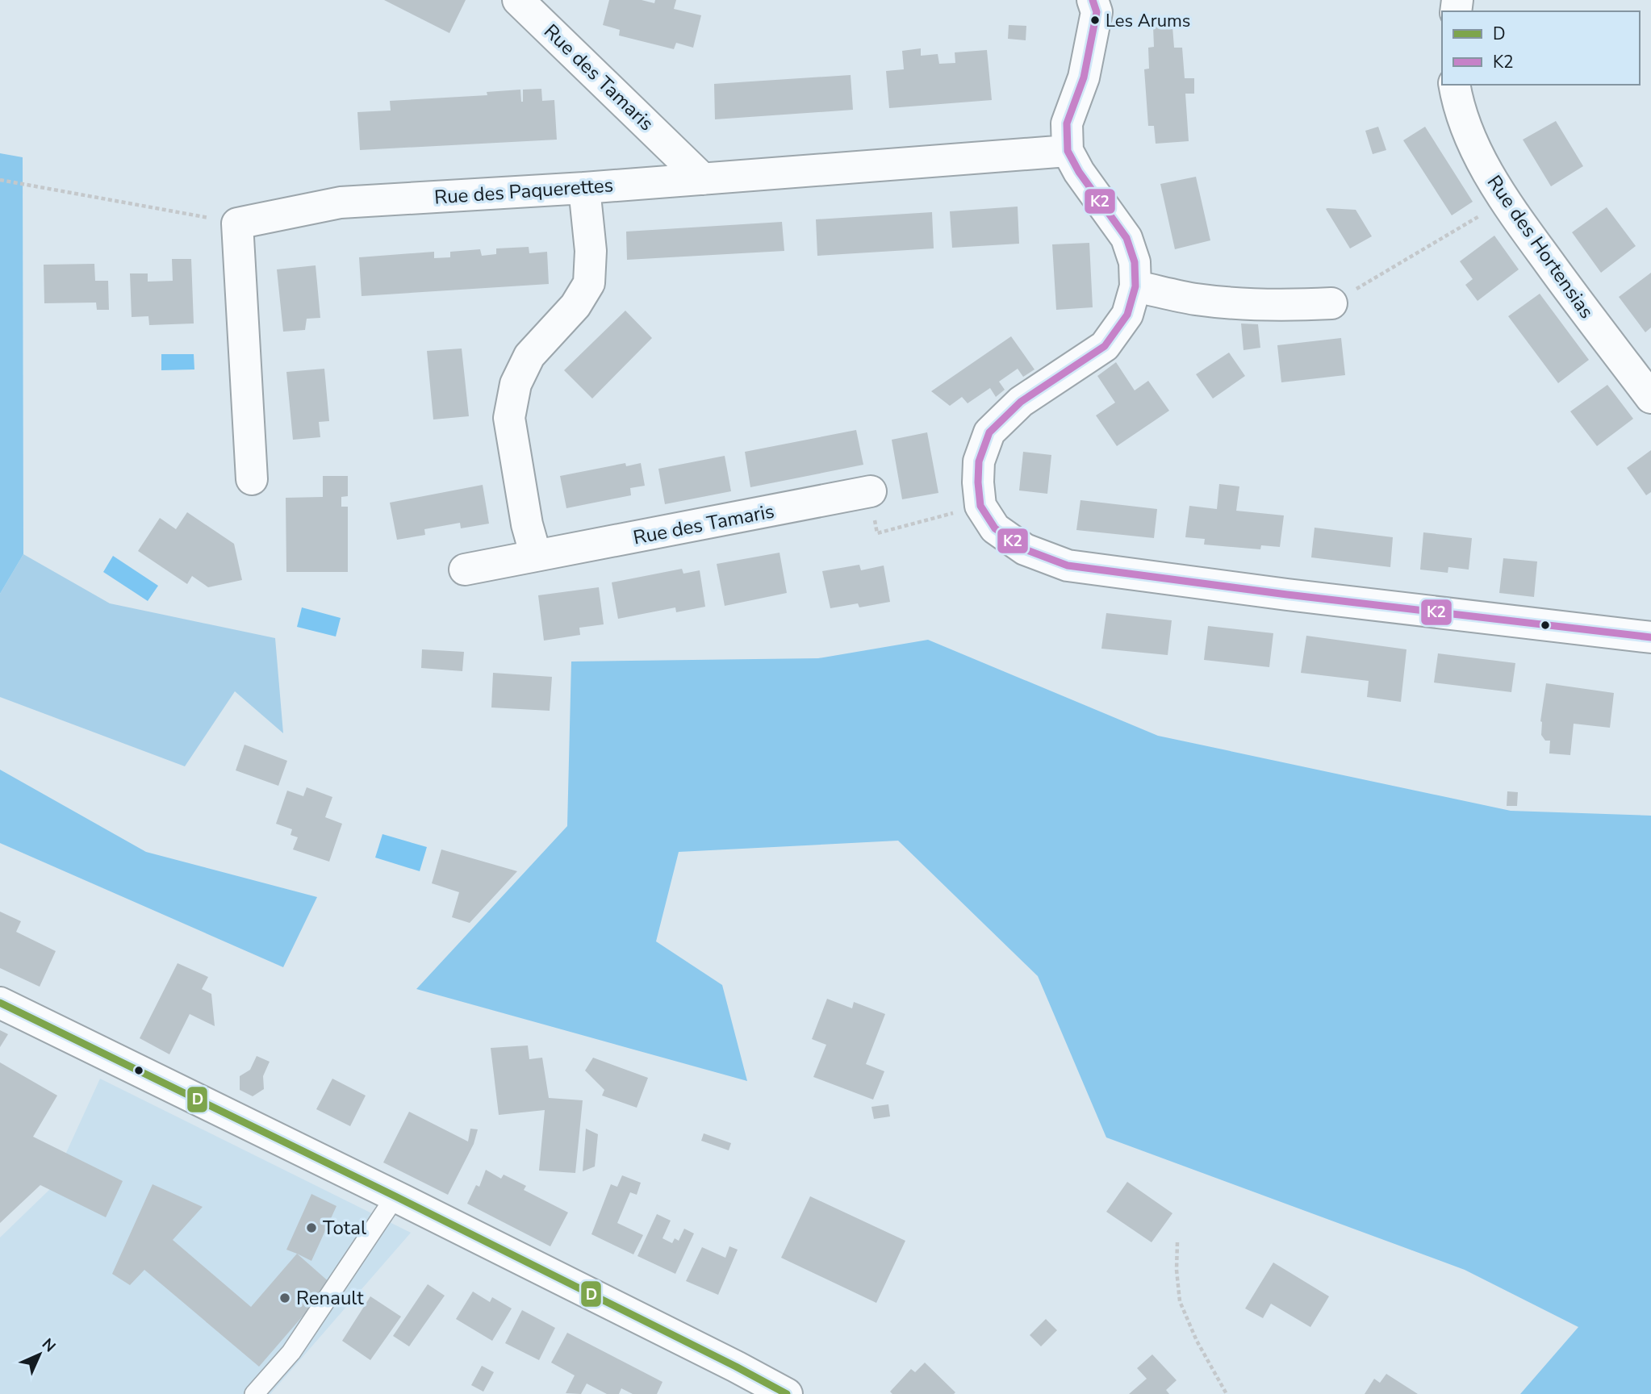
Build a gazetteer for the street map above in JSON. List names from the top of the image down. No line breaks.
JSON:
{"streets":{"street":["Rue des Tamaris","Rue des Paquerettes","Rue des Hortensias"]},"crossings":[["Rue des Tamaris","Rue des Paquerettes"]],"places":["Les Arums","Total","Renault"],"lines":["transit line K2","transit line D"],"legend":["D","K2"],"north":"top right"}
